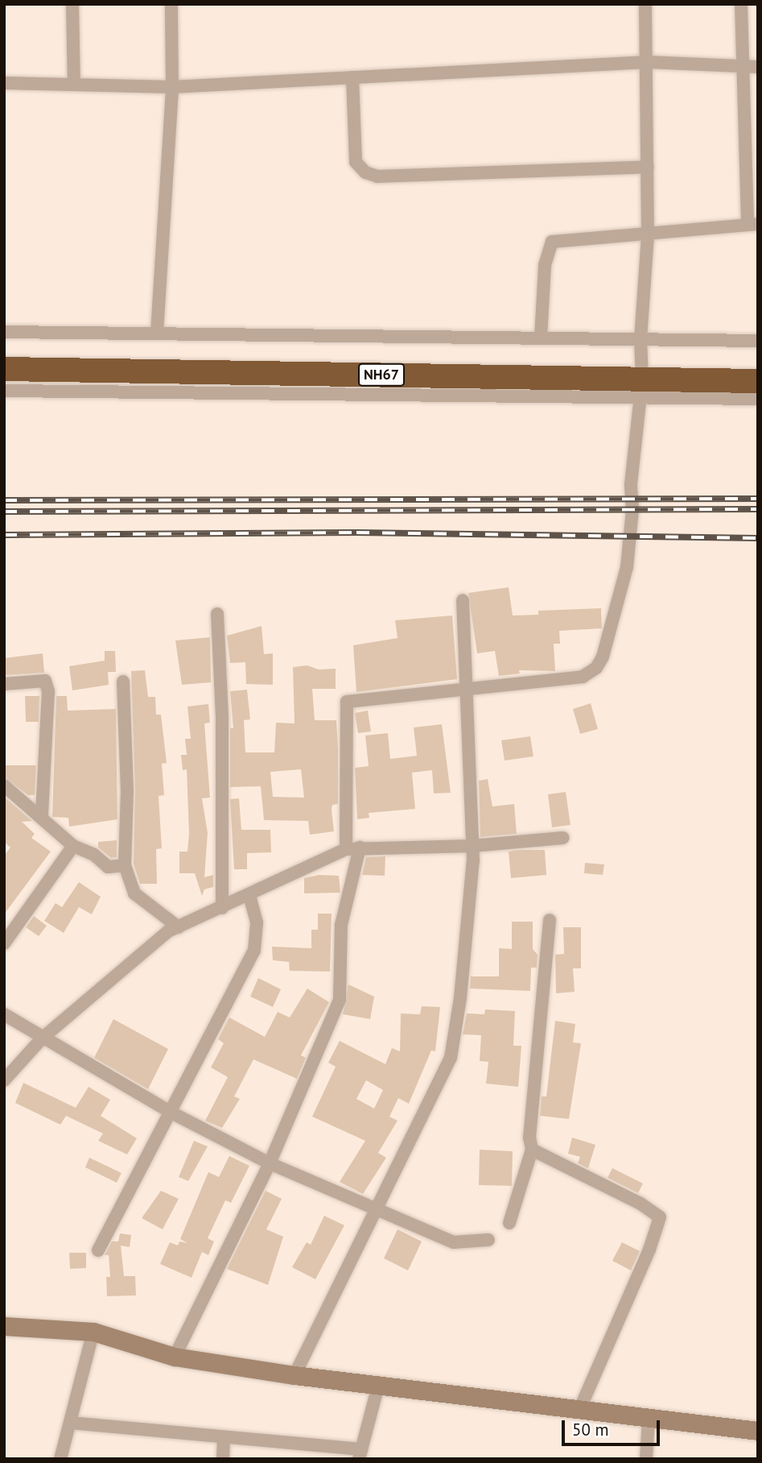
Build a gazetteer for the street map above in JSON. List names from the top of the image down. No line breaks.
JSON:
{"streets":{"highway":["NH67"]},"scale_bar":"50 m"}
